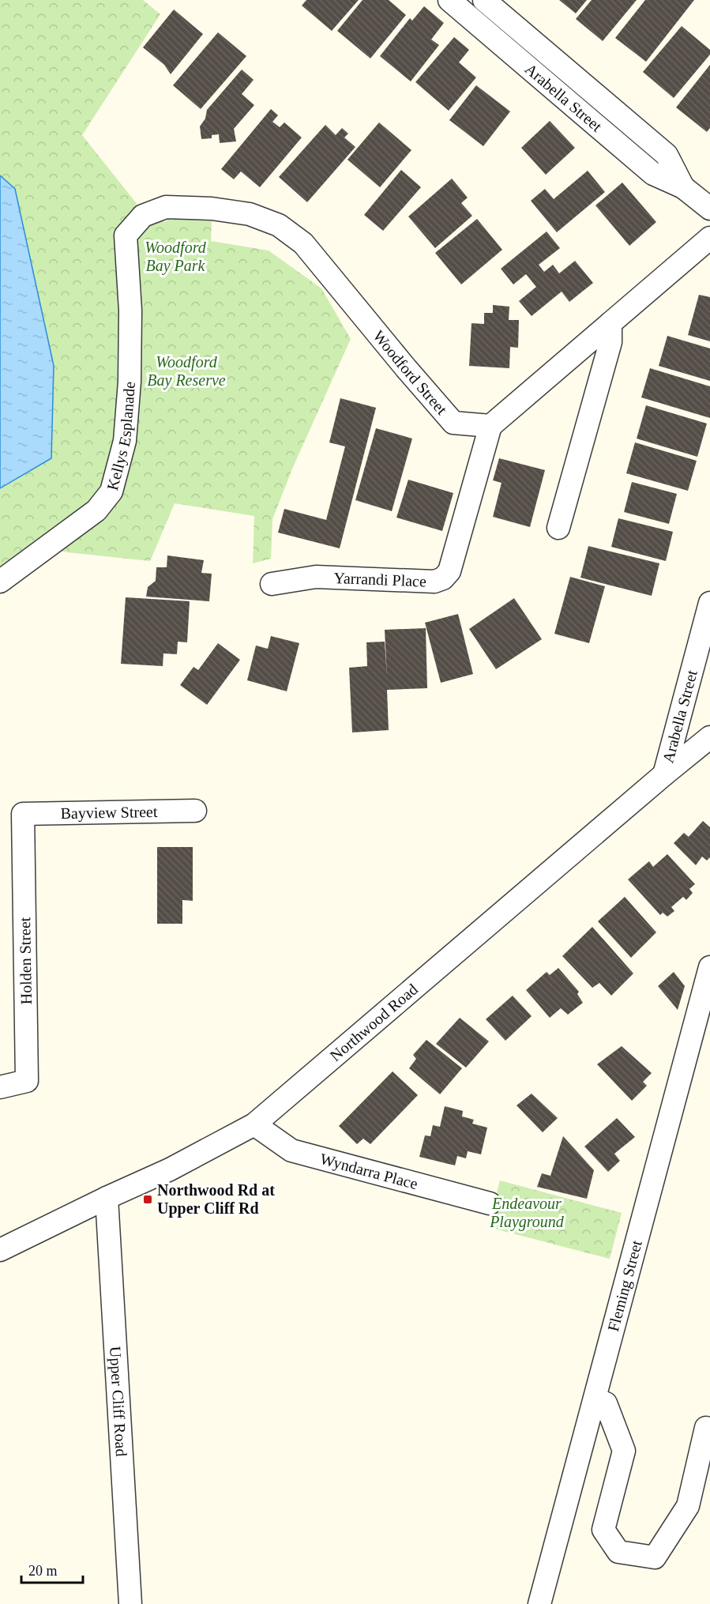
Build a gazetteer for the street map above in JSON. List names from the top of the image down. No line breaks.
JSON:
{"streets":{"street":["Arabella Street","Woodford Street","Kellys Esplanade","Yarrandi Place","Bayview Street","Holden Street","Northwood Road","Wyndarra Place","Fleming Street","Upper Cliff Road"]},"crossings":[["Arabella Street","Northwood Road"],["Woodford Street","Kellys Esplanade"],["Woodford Street","Yarrandi Place"],["Bayview Street","Holden Street"],["Northwood Road","Wyndarra Place"],["Northwood Road","Upper Cliff Road"]],"parks":["Woodford Bay Park","Woodford Bay Reserve","Endeavour Playground"],"places":{"transit":["Northwood Rd at Upper Cliff Rd"]},"scale_bar":"20 m"}
